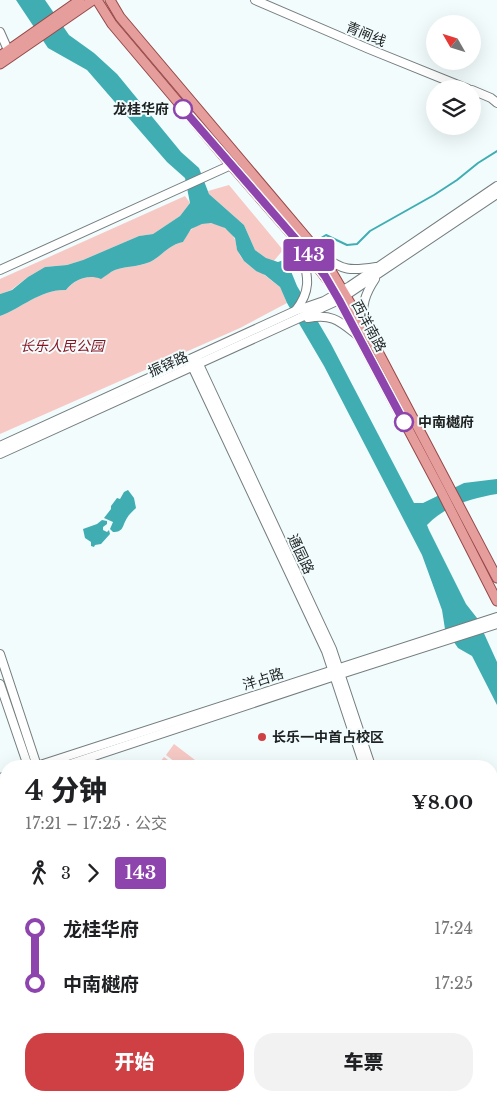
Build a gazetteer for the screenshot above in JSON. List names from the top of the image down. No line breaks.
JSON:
{"streets":{"main road":["青闸线","西洋南路","振铎路","通园路","洋占路"]},"crossings":[["西洋南路","振铎路"],["振铎路","通园路"],["通园路","洋占路"]],"parks":["长乐人民公园"],"places":["龙桂华府","中南樾府","长乐一中首占校区"],"lines":["bus line 143"],"north":"top left","page":{"on_map":"143","heading":["4 分钟","17:21 – 17:25 · 公交","¥8.00"],"legs":["3","143"],"list":[{"name":"龙桂华府","value":"17:24"},{"name":"中南樾府","value":"17:25"}],"buttons":["开始","车票"]}}
